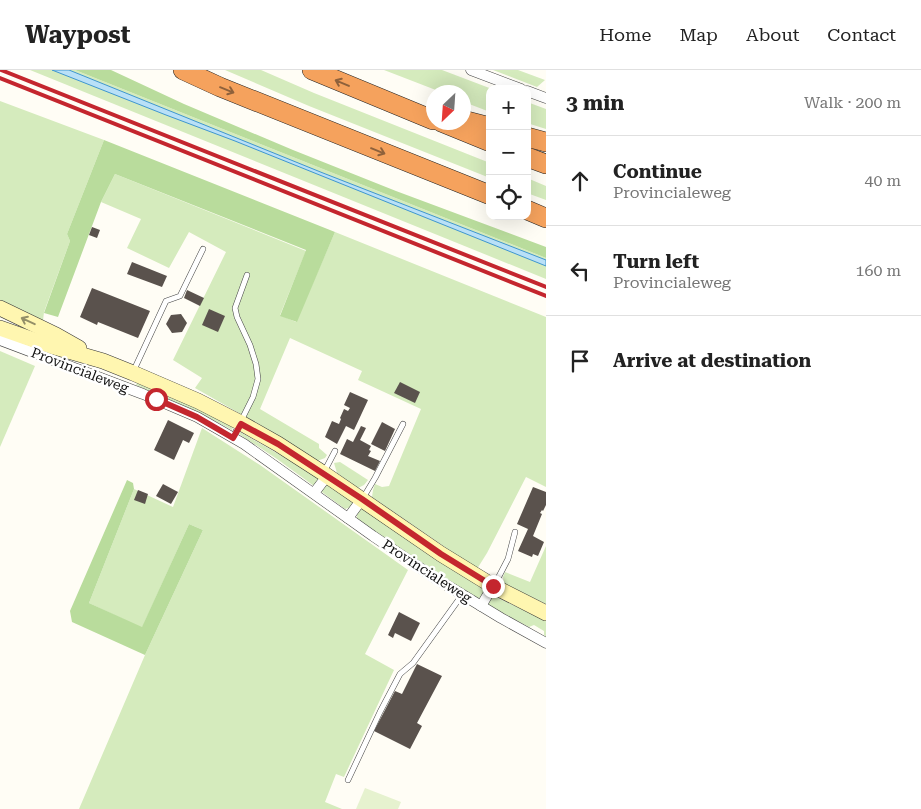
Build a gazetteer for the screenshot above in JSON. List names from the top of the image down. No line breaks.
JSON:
{"streets":{"main road":["Provincialeweg"]},"north":"bottom left","page":{"header":"Waypost","nav":["Home","Map","About","Contact"],"heading":["3 min","Walk · 200 m"],"map_buttons":["+","−"],"list":[["Continue","Provincialeweg","40 m"],["Turn left","Provincialeweg","160 m"],"Arrive at destination"]}}
